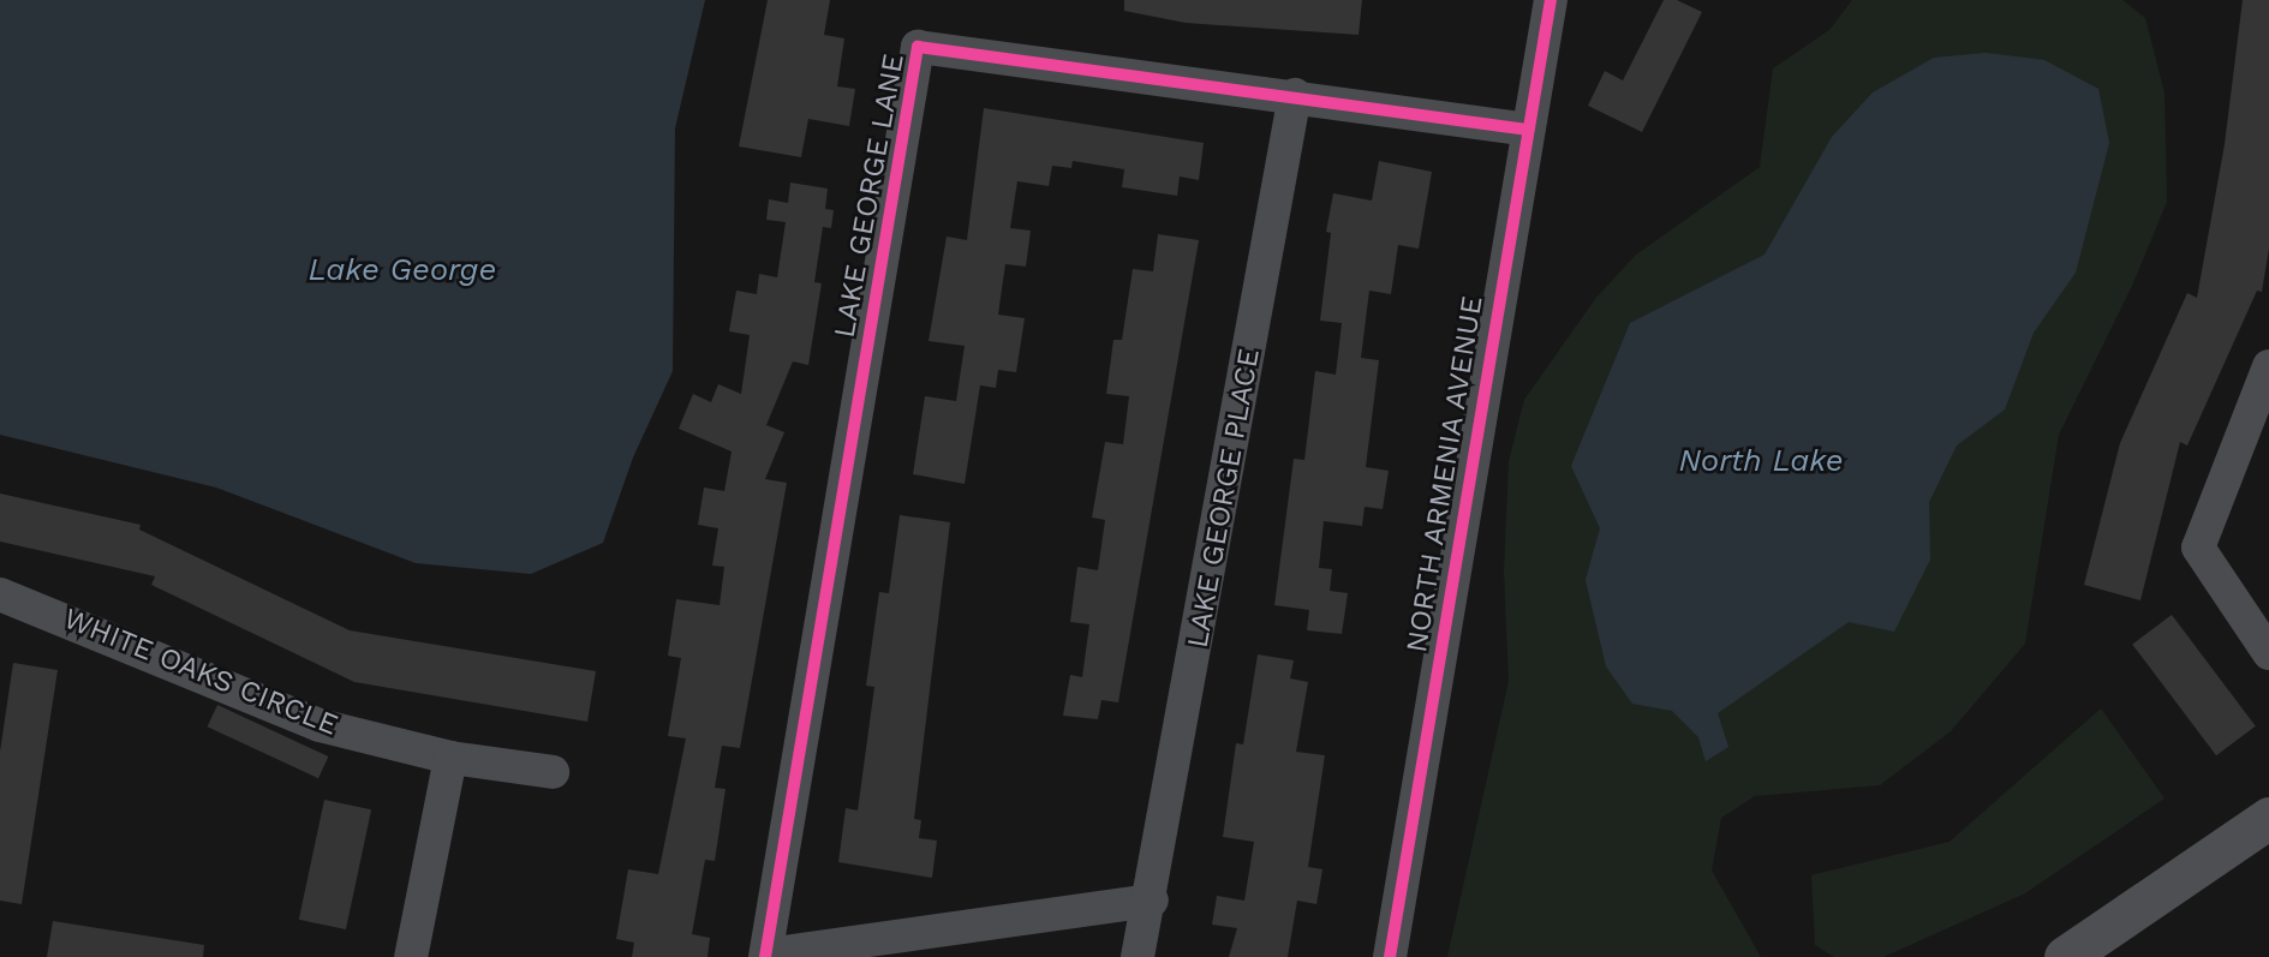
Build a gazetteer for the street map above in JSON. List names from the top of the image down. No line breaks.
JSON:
{"streets":{"street":["LAKE GEORGE LANE","NORTH ARMENIA AVENUE","LAKE GEORGE PLACE","WHITE OAKS CIRCLE"]},"crossings":[["LAKE GEORGE LANE","NORTH ARMENIA AVENUE"],["LAKE GEORGE LANE","LAKE GEORGE PLACE"]],"water":["Lake George","North Lake"]}
